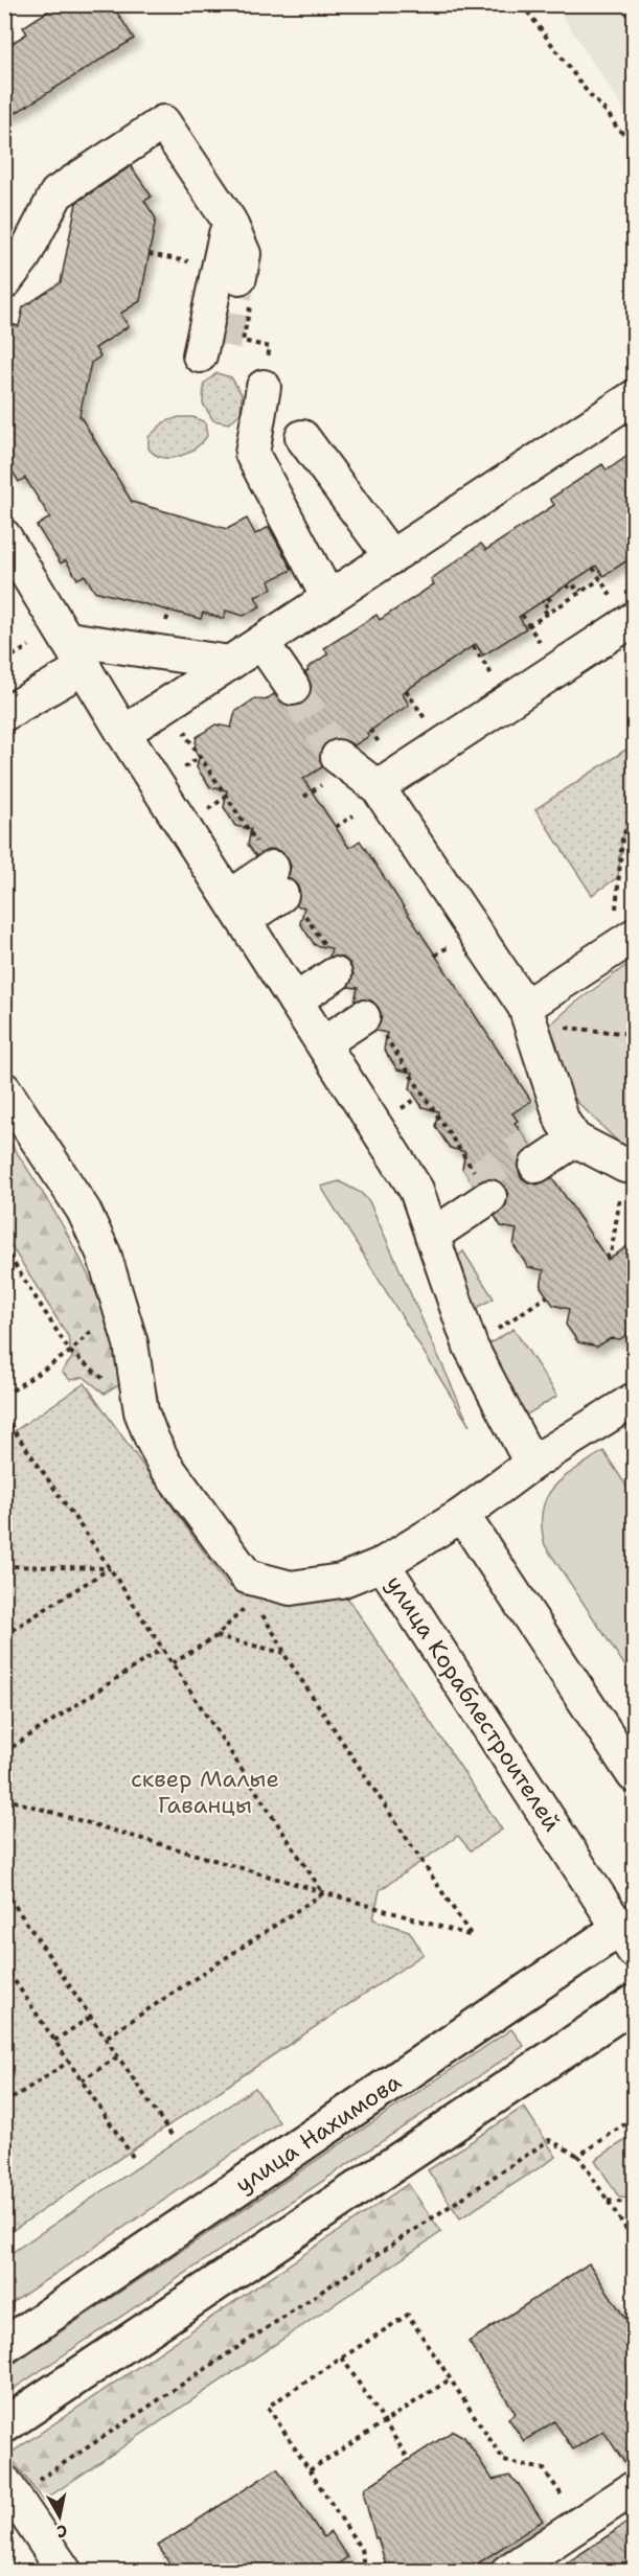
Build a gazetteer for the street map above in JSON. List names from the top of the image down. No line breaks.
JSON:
{"streets":{"main road":["улица Нахимова"],"street":["улица Кораблестроителей"]},"crossings":[["улица Кораблестроителей","улица Нахимова"]],"parks":["сквер Малые Гаванцы"],"north":"bottom"}
